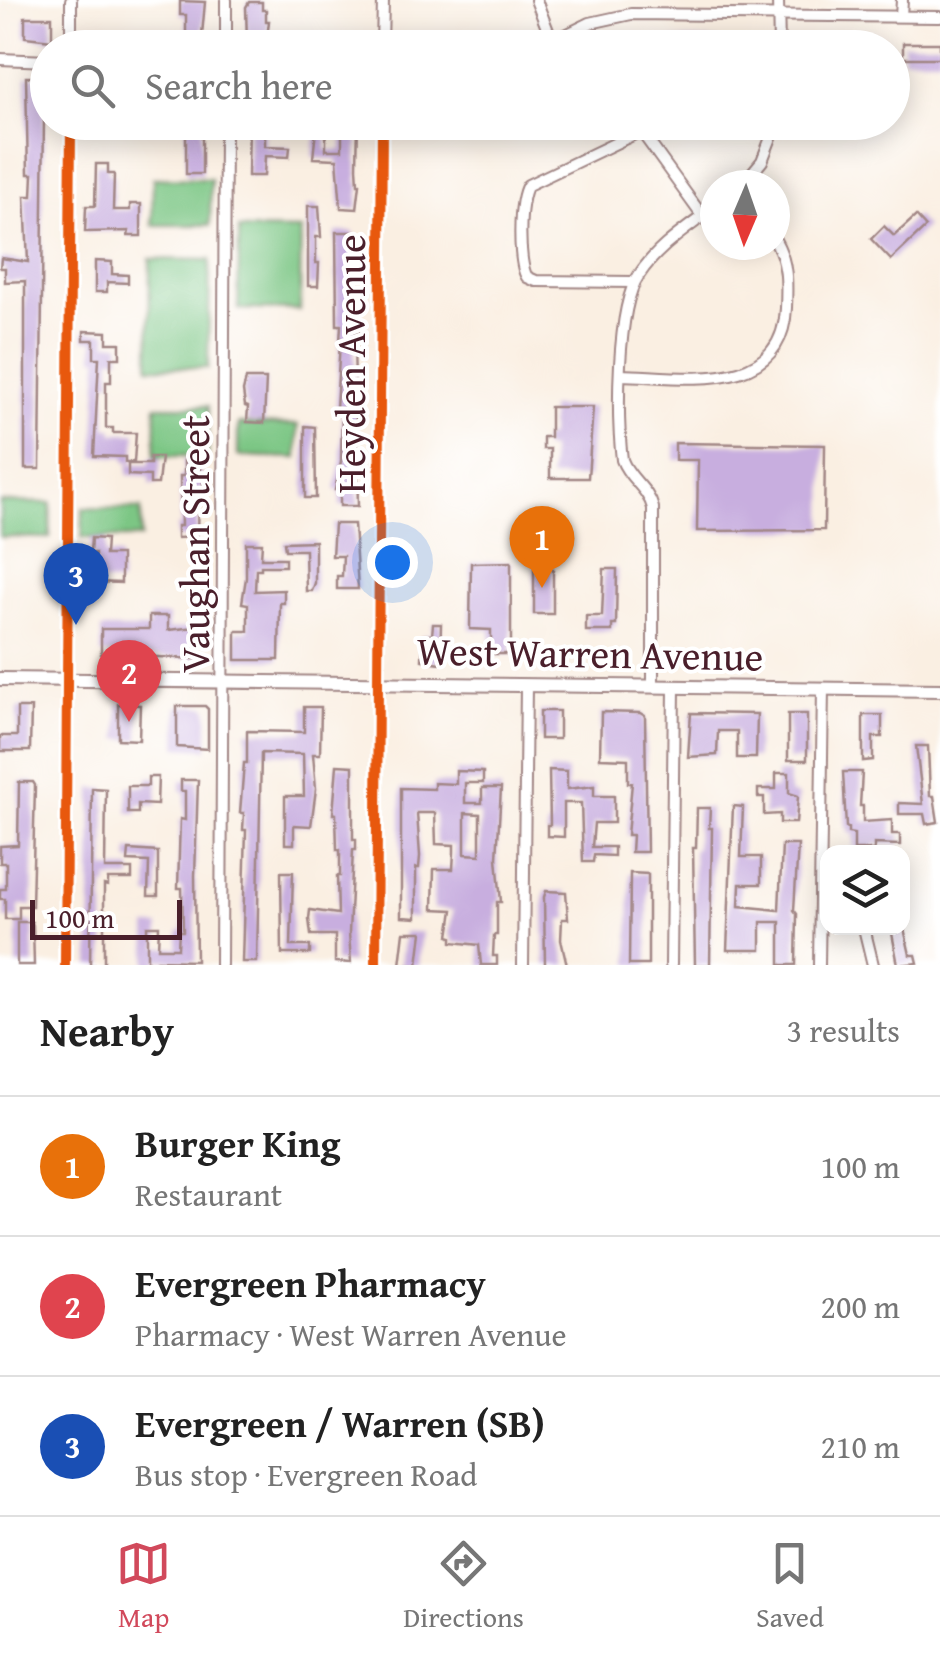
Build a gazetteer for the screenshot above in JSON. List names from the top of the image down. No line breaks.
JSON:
{"streets":{"main road":["West Warren Avenue"],"street":["Heyden Avenue","Vaughan Street"]},"crossings":[["Heyden Avenue","West Warren Avenue"],["Vaughan Street","West Warren Avenue"]],"scale_bar":"100 m","north":"bottom","page":{"search":"Search here","pins":["1","3","2"],"scale":"100 m","heading":["Nearby","3 results"],"list":[{"mark":"1","name":"Burger King","note":"Restaurant","value":"100 m"},{"mark":"2","name":"Evergreen Pharmacy","note":"Pharmacy · West Warren Avenue","value":"200 m"},{"mark":"3","name":"Evergreen / Warren (SB)","note":"Bus stop · Evergreen Road","value":"210 m"}],"nav":["Map","Directions","Saved"]}}
